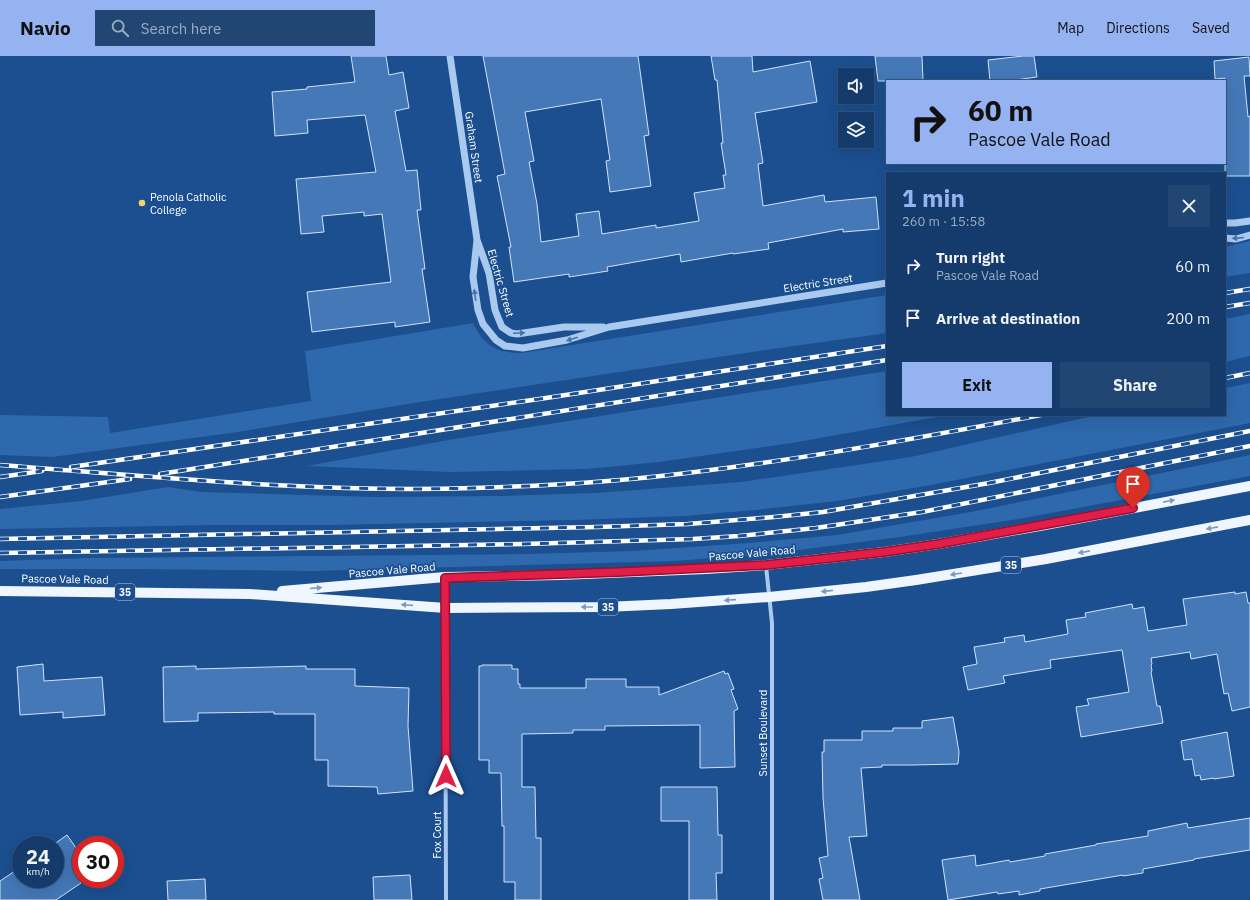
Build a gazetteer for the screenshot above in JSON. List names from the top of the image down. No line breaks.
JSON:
{"streets":{"main road":["Pascoe Vale Road","35"],"street":["Graham Street","Electric Street","Sunset Boulevard","Fox Court"]},"crossings":[["Graham Street","Electric Street"],["Pascoe Vale Road","Sunset Boulevard"],["Pascoe Vale Road","Fox Court"]],"places":["Penola Catholic College"],"page":{"header":"Navio","search":"Search here","nav":["Map","Directions","Saved"],"turn":["60 m","Pascoe Vale Road"],"heading":["1 min","260 m · 15:58"],"list":[{"name":"Turn right","note":"Pascoe Vale Road","value":"60 m"},{"name":"Arrive at destination","value":"200 m"}],"buttons":["Exit","Share"],"speed":"24 km/h","limit":"30"}}
